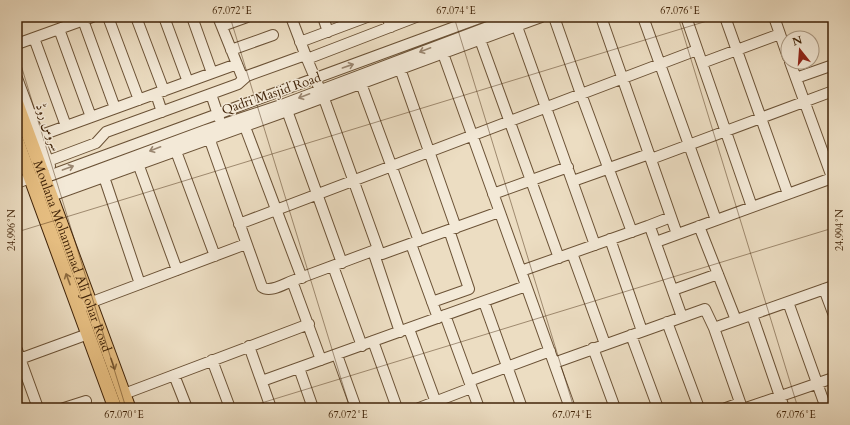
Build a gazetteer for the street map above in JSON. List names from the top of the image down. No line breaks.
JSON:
{"streets":{"main road":["Moulana Mohammad Ali Johar Road"],"street":["Qadri Masjid Road","سروس روڈ"]},"crossings":[["Qadri Masjid Road","سروس روڈ"],["Qadri Masjid Road","Moulana Mohammad Ali Johar Road"],["سروس روڈ","Moulana Mohammad Ali Johar Road"]],"north":"top","coordinates":["67.072°E","67.074°E","67.076°E","24.994°N","24.996°N","67.070°E"]}
